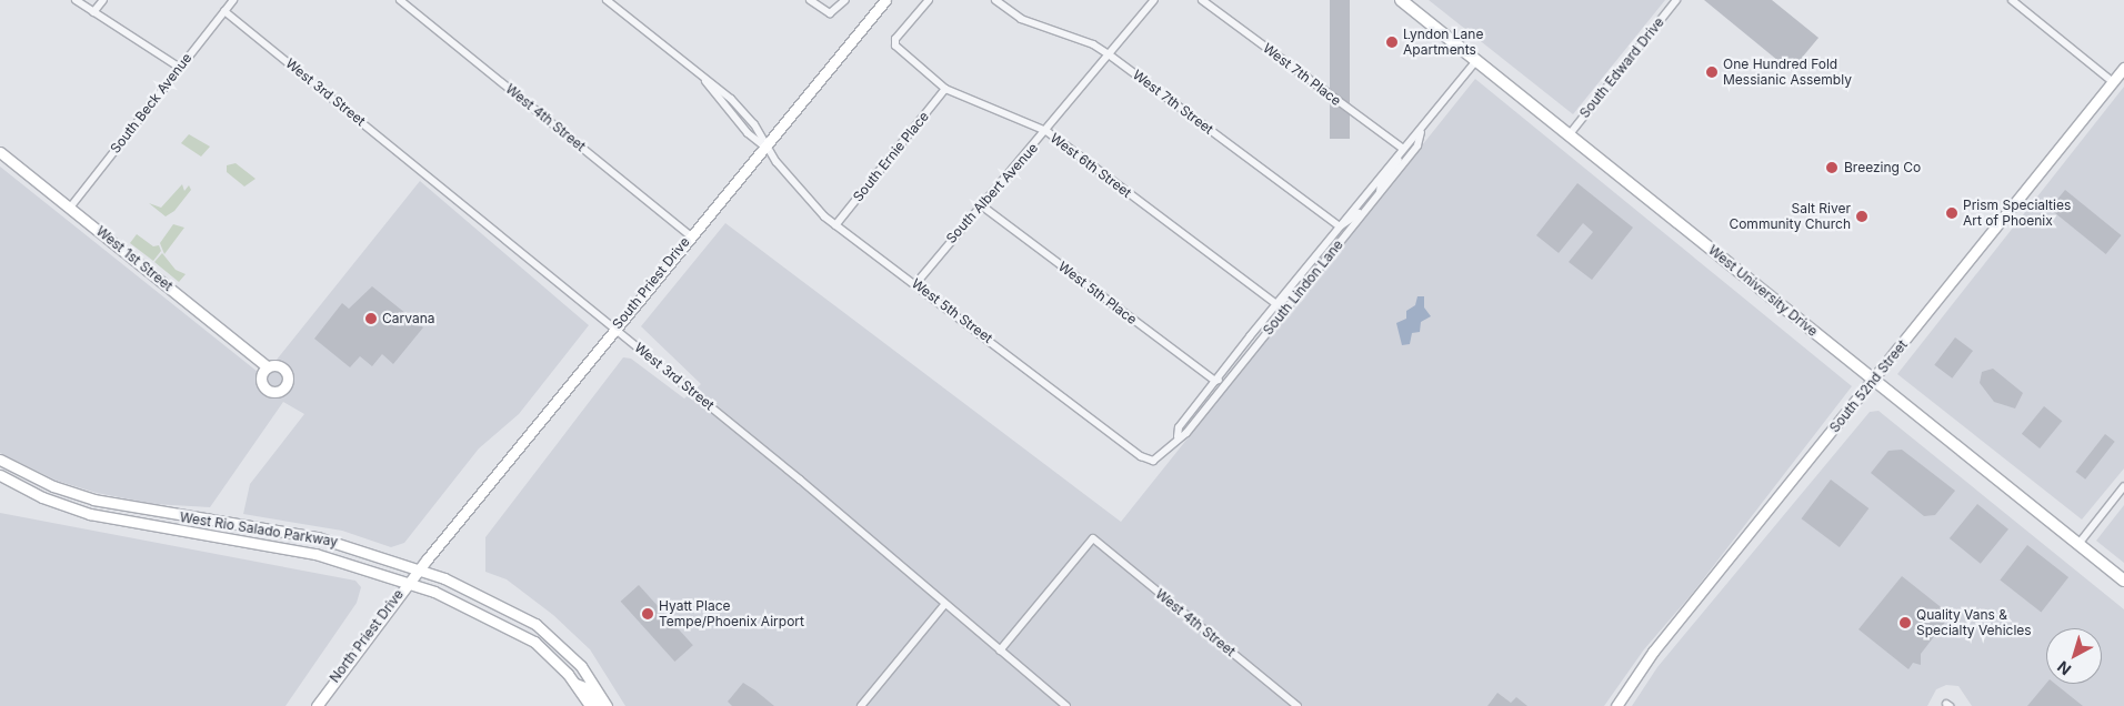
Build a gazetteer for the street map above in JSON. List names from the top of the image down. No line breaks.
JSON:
{"streets":{"main road":["West 1st Street","South Priest Drive","West University Drive","South 52nd Street","West Rio Salado Parkway","North Priest Drive"],"street":["South Edward Drive","West 7th Place","West 3rd Street","West 7th Street","South Beck Avenue","West 4th Street","South Ernie Place","West 6th Street","South Albert Avenue","South Lindon Lane","West 5th Place","West 5th Street"]},"crossings":[["South Edward Drive","West University Drive"],["West 7th Place","South Lindon Lane"],["West 3rd Street","South Beck Avenue"],["West 3rd Street","West 4th Street"],["West 3rd Street","South Priest Drive"],["West 7th Street","South Albert Avenue"],["West 7th Street","South Lindon Lane"],["South Beck Avenue","West 1st Street"],["West 4th Street","South Priest Drive"],["South Ernie Place","West 6th Street"],["South Ernie Place","West 5th Street"],["West 6th Street","South Albert Avenue"],["West 6th Street","South Lindon Lane"],["South Albert Avenue","West 5th Place"],["South Albert Avenue","West 5th Street"],["South Priest Drive","West 5th Street"],["South Priest Drive","West Rio Salado Parkway"],["South Priest Drive","North Priest Drive"],["South Lindon Lane","West University Drive"],["South Lindon Lane","West 5th Place"],["South Lindon Lane","West 5th Street"],["West University Drive","South 52nd Street"],["West Rio Salado Parkway","North Priest Drive"]],"places":["Lyndon Lane Apartments","One Hundred Fold Messianic Assembly","Breezing Co","Prism Specialties Art of Phoenix","Salt River Community Church","Carvana","Hyatt Place Tempe/Phoenix Airport","Quality Vans & Specialty Vehicles"],"north":"bottom left"}
